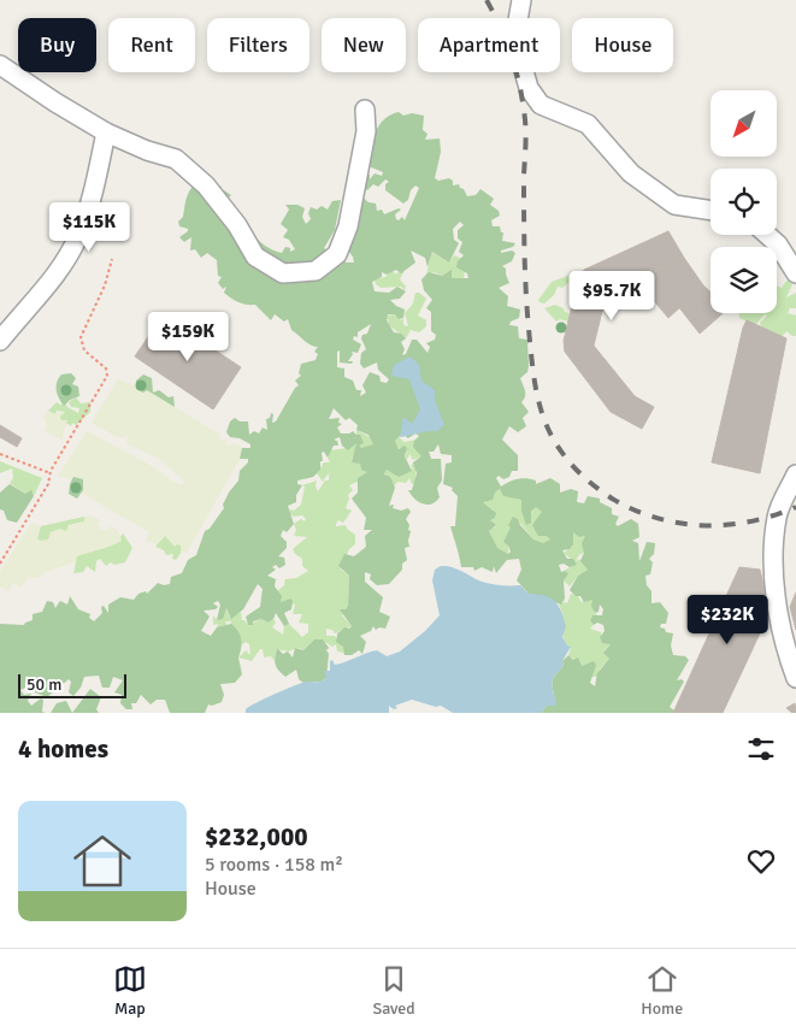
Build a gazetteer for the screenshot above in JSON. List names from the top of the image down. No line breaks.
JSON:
{"scale_bar":"50 m","north":"bottom left","page":{"chip":["Buy","Rent","Filters","New","Apartment","House"],"price":["$115K","$95.7K","$159K","$232K"],"scale":"50 m","heading":"4 homes","list":[{"name":"$232,000","note":"5 rooms · 158 m² · House"}],"tabs":["Map","Saved","Home"]}}
